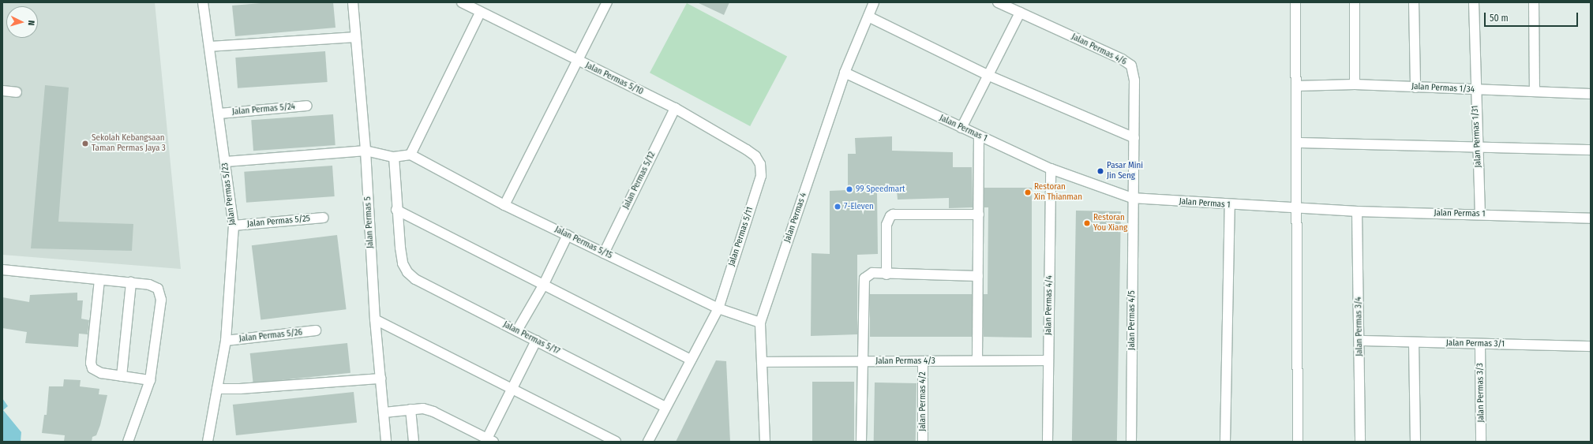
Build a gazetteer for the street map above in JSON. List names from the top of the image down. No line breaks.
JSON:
{"streets":{"street":["Jalan Permas 4/6","Jalan Permas 5/10","Jalan Permas 1/34","Jalan Permas 5/24","Jalan Permas 1","Jalan Permas 1/31","Jalan Permas 5/12","Jalan Permas 5/23","Jalan Permas 4","Jalan Permas 5/25","Jalan Permas 5","Jalan Permas 5/11","Jalan Permas 5/15","Jalan Permas 4/4","Jalan Permas 4/5","Jalan Permas 3/4","Jalan Permas 5/26","Jalan Permas 5/17","Jalan Permas 3/1","Jalan Permas 4/3","Jalan Permas 3/3","Jalan Permas 4/2"]},"crossings":[["Jalan Permas 4/6","Jalan Permas 1"],["Jalan Permas 4/6","Jalan Permas 4/5"],["Jalan Permas 5/10","Jalan Permas 5/12"],["Jalan Permas 5/10","Jalan Permas 5/11"],["Jalan Permas 1/34","Jalan Permas 1/31"],["Jalan Permas 5/24","Jalan Permas 5/23"],["Jalan Permas 1","Jalan Permas 1/31"],["Jalan Permas 1","Jalan Permas 4"],["Jalan Permas 1","Jalan Permas 4/4"],["Jalan Permas 1","Jalan Permas 4/5"],["Jalan Permas 1","Jalan Permas 3/4"],["Jalan Permas 5/12","Jalan Permas 5/15"],["Jalan Permas 5/23","Jalan Permas 5/25"],["Jalan Permas 5/23","Jalan Permas 5/26"],["Jalan Permas 4","Jalan Permas 5/15"],["Jalan Permas 4","Jalan Permas 4/3"],["Jalan Permas 5/11","Jalan Permas 5/15"],["Jalan Permas 5/11","Jalan Permas 5/17"],["Jalan Permas 4/4","Jalan Permas 4/3"],["Jalan Permas 3/4","Jalan Permas 3/1"],["Jalan Permas 3/1","Jalan Permas 3/3"],["Jalan Permas 4/3","Jalan Permas 4/2"]],"places":["Sekolah Kebangsaan Taman Permas Jaya 3","Pasar Mini Jin Seng","99 Speedmart","Restoran Xin Thianman","7-Eleven","Restoran You Xiang"],"scale_bar":"50 m","north":"right"}
